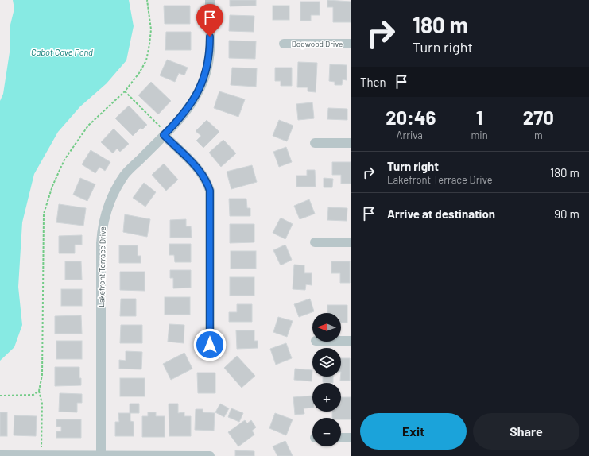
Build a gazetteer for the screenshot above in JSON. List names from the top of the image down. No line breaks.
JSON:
{"streets":{"street":["Dogwood Drive","Lakefront Terrace Drive"]},"water":["Cabot Cove Pond"],"north":"left","page":{"turn":["180 m","Turn right"],"then":"Then","eta":["20:46","Arrival","1","min","270","m"],"list":[{"name":"Turn right","note":"Lakefront Terrace Drive","value":"180 m"},{"name":"Arrive at destination","value":"90 m"}],"map_buttons":["+","−"],"buttons":["Exit","Share"]}}
